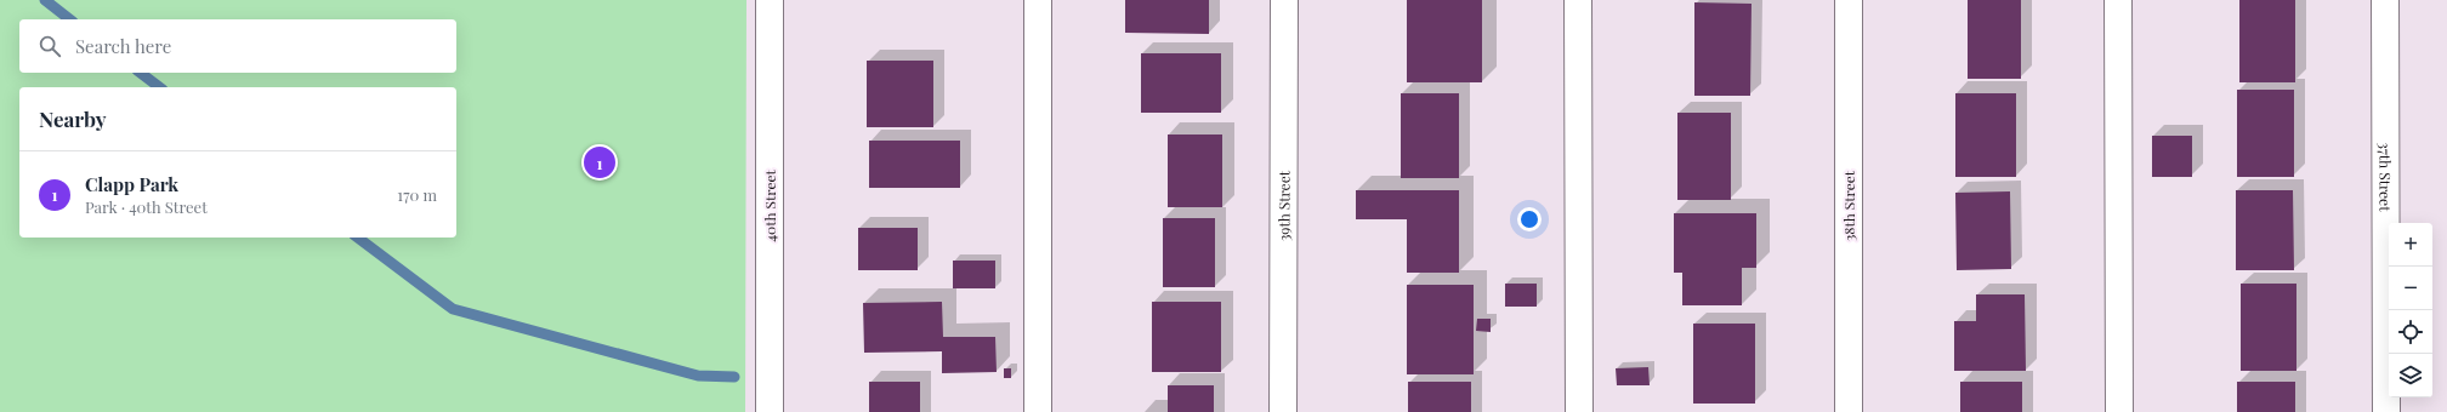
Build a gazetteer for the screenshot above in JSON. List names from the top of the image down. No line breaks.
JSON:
{"streets":{"street":["37th Street","40th Street","39th Street","38th Street"]},"page":{"search":"Search here","heading":"Nearby","pins":"1","list":[{"mark":"1","name":"Clapp Park","note":"Park · 40th Street","value":"170 m"}],"map_buttons":["+","−"]}}
